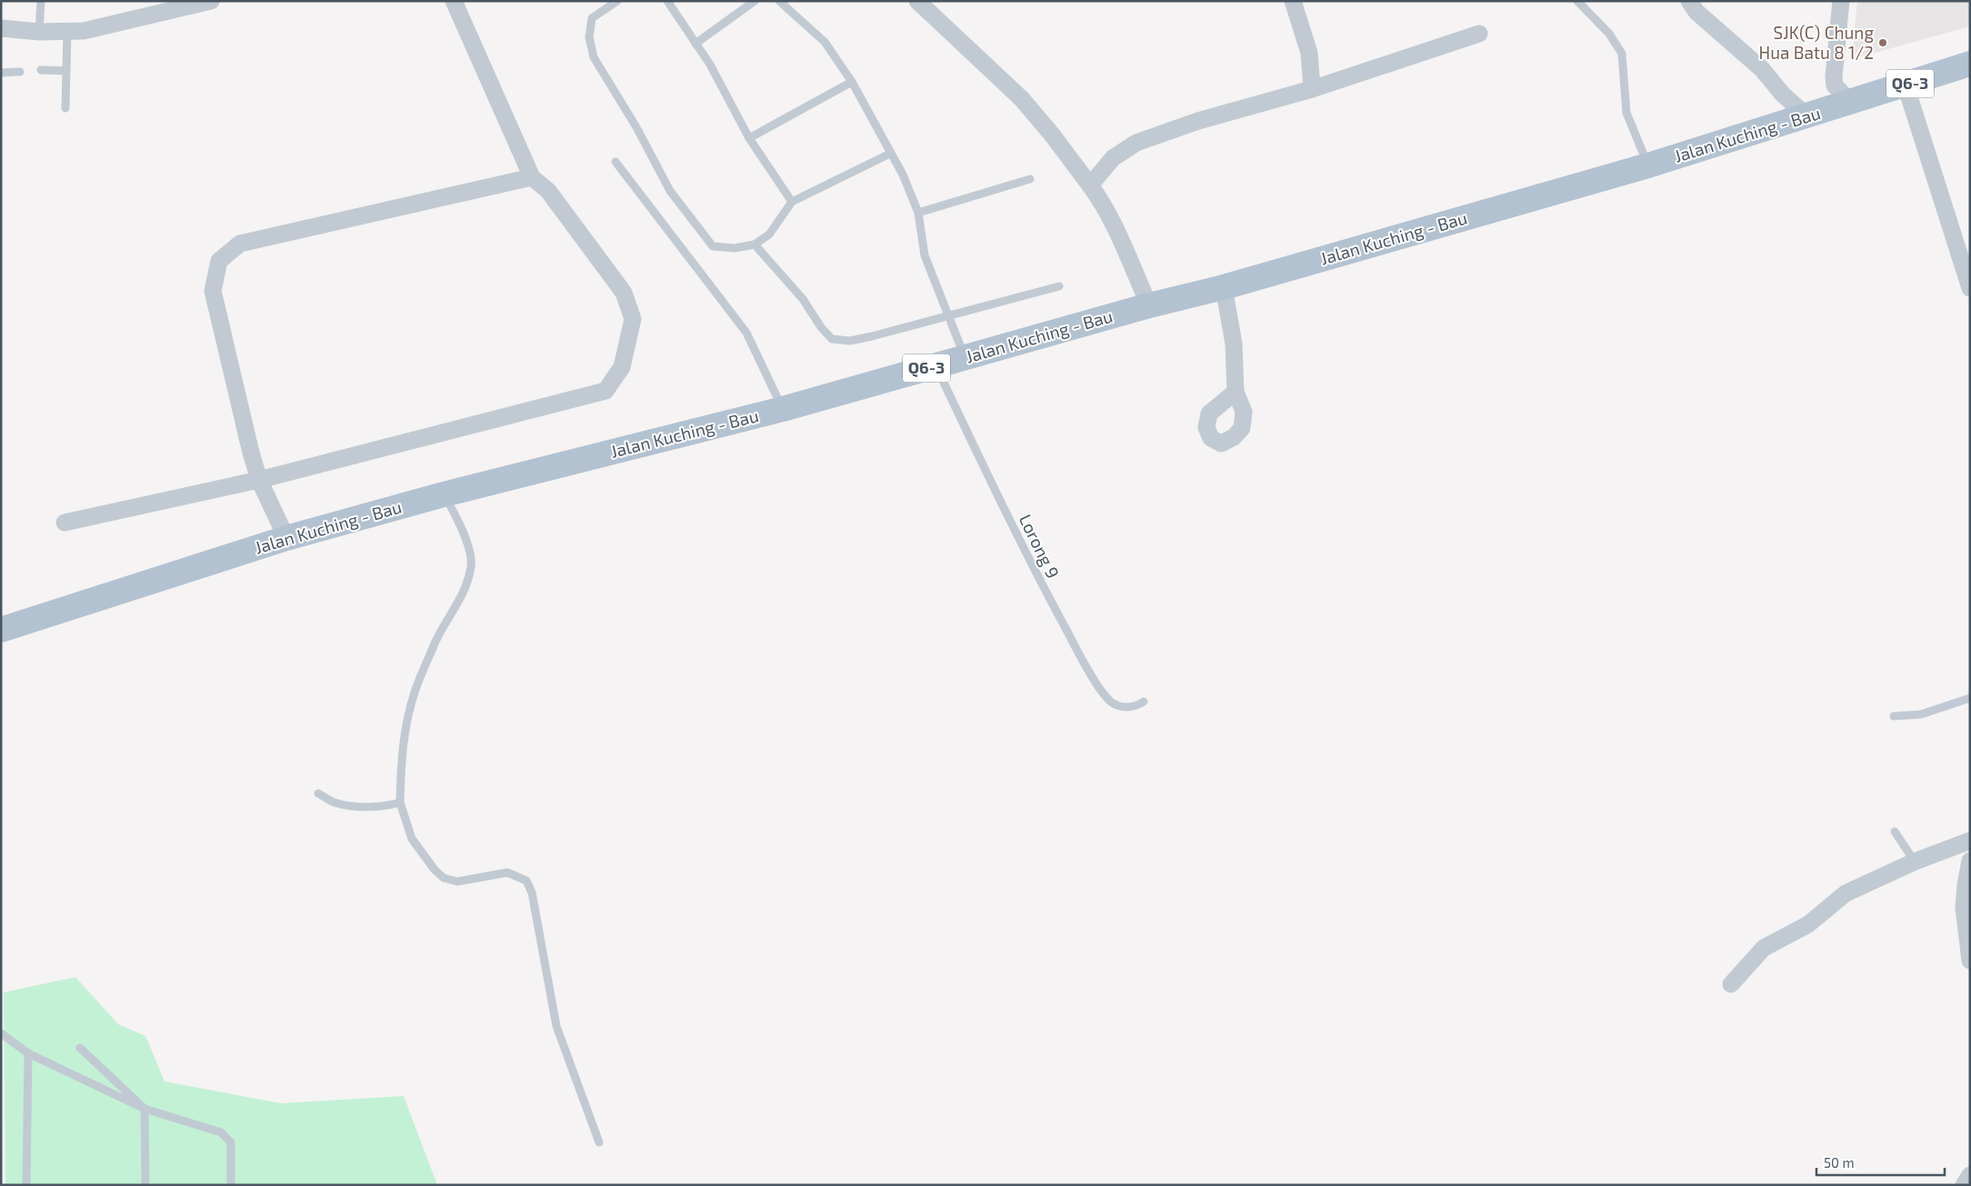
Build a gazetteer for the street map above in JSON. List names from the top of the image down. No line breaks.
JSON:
{"streets":{"main road":["Q6-3","Jalan Kuching - Bau"],"lane":["Lorong 9"]},"crossings":[["Jalan Kuching - Bau","Lorong 9"]],"places":["SJK(C) Chung Hua Batu 8 1/2"],"scale_bar":"50 m"}
